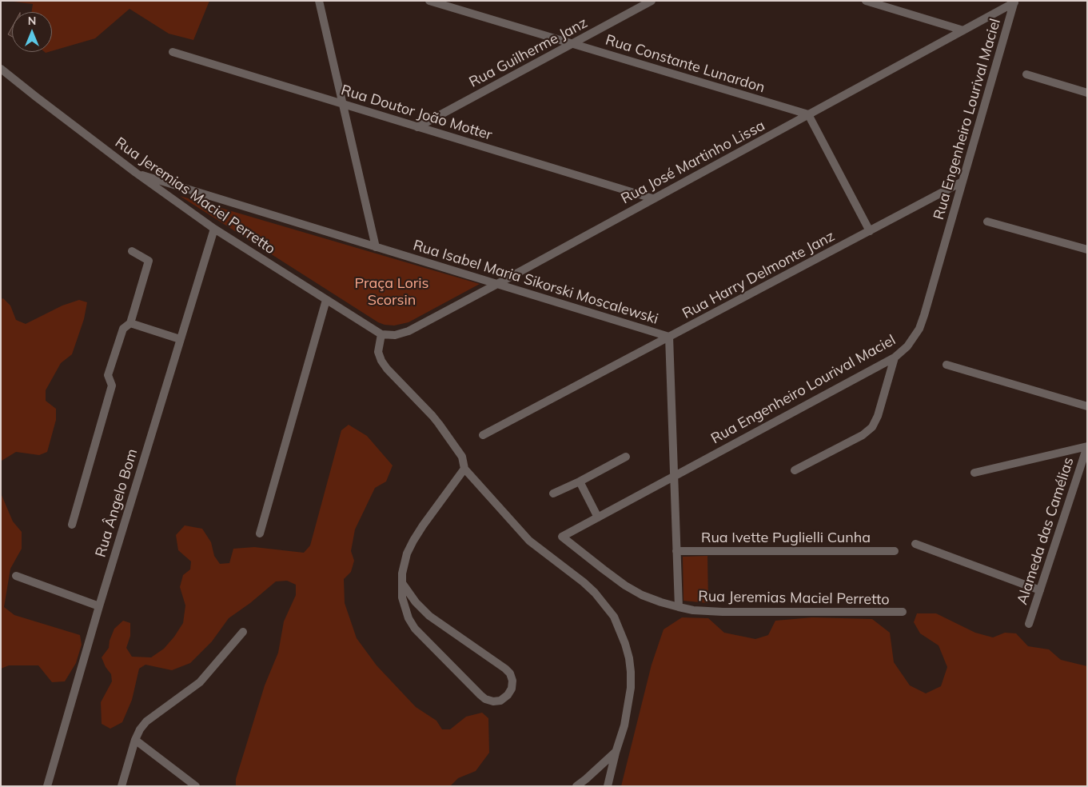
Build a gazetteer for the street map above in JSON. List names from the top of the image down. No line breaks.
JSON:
{"streets":{"street":["Rua Guilherme Janz","Rua Constante Lunardon","Rua Doutor João Motter","Rua Engenheiro Lourival Maciel","Rua José Martinho Lissa","Rua Jeremias Maciel Perretto","Rua Harry Delmonte Janz","Rua Isabel Maria Sikorski Moscalewski","Rua Ângelo Bom","Alameda das Camélias","Rua Ivette Puglielli Cunha"]},"crossings":[["Rua Guilherme Janz","Rua Constante Lunardon"],["Rua Guilherme Janz","Rua Doutor João Motter"],["Rua Constante Lunardon","Rua José Martinho Lissa"],["Rua Doutor João Motter","Rua José Martinho Lissa"],["Rua Engenheiro Lourival Maciel","Rua José Martinho Lissa"],["Rua Engenheiro Lourival Maciel","Rua Jeremias Maciel Perretto"],["Rua Engenheiro Lourival Maciel","Rua Harry Delmonte Janz"],["Rua Engenheiro Lourival Maciel","Rua Isabel Maria Sikorski Moscalewski"],["Rua José Martinho Lissa","Rua Jeremias Maciel Perretto"],["Rua José Martinho Lissa","Rua Isabel Maria Sikorski Moscalewski"],["Rua Jeremias Maciel Perretto","Rua Isabel Maria Sikorski Moscalewski"],["Rua Jeremias Maciel Perretto","Rua Ângelo Bom"],["Rua Harry Delmonte Janz","Rua Isabel Maria Sikorski Moscalewski"],["Rua Isabel Maria Sikorski Moscalewski","Rua Ivette Puglielli Cunha"]],"parks":["Praça Loris Scorsin"],"north":"top"}
